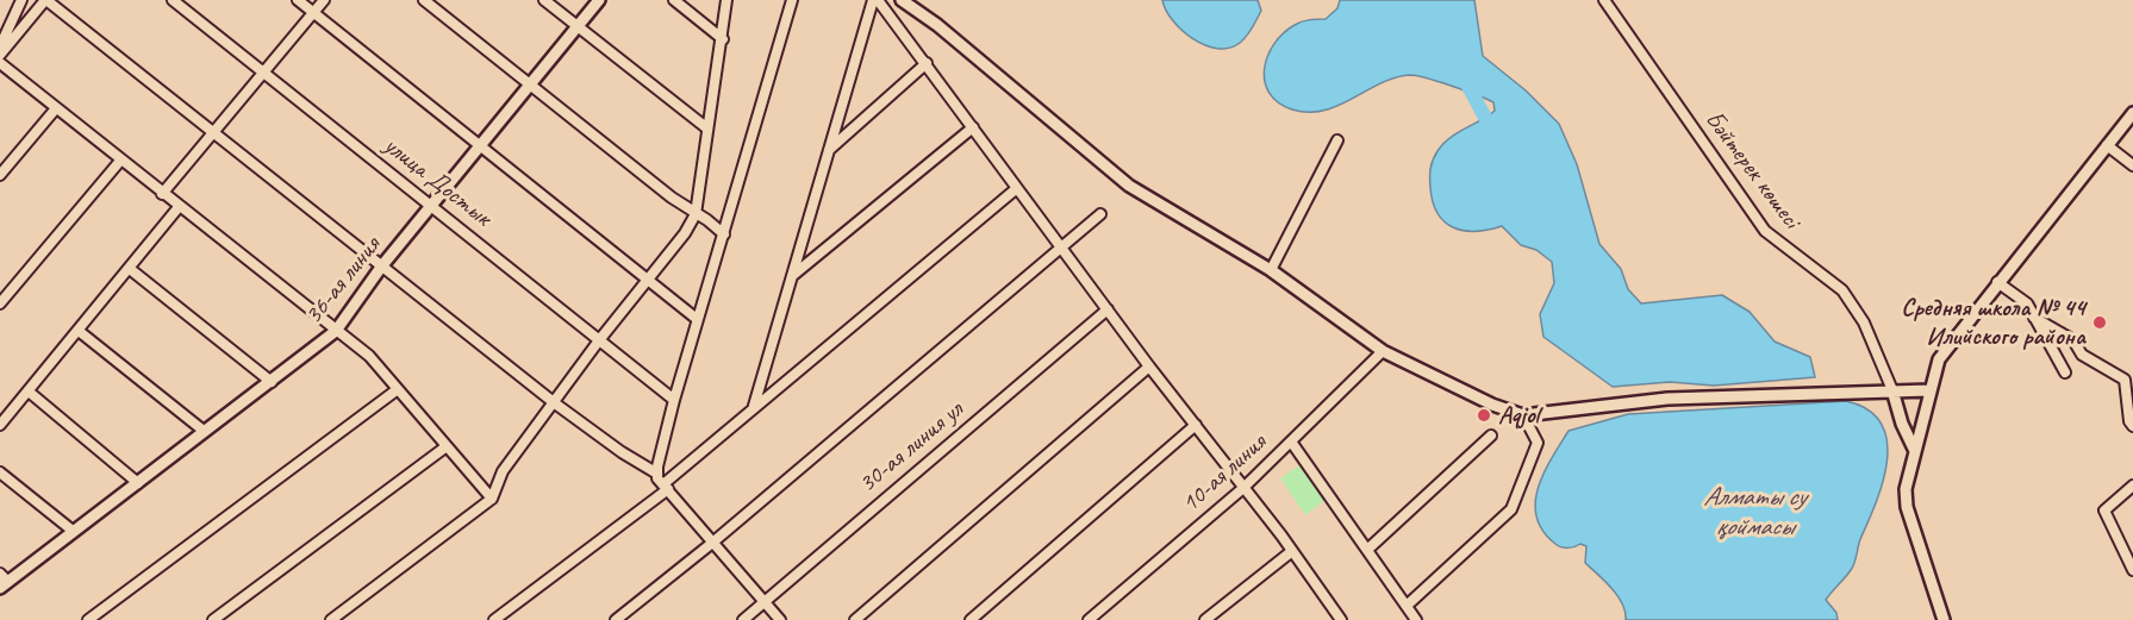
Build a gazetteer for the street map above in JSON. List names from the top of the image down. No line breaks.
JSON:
{"streets":{"street":["Бәйтерек көшесі","улица Достык","36-ая линия","30-ая линия ул","10-ая линия"]},"crossings":[["улица Достык","36-ая линия"]],"water":["Алматы су қоймасы"],"places":["Средняя школа № 44 Илийского района","Aqjol"]}
